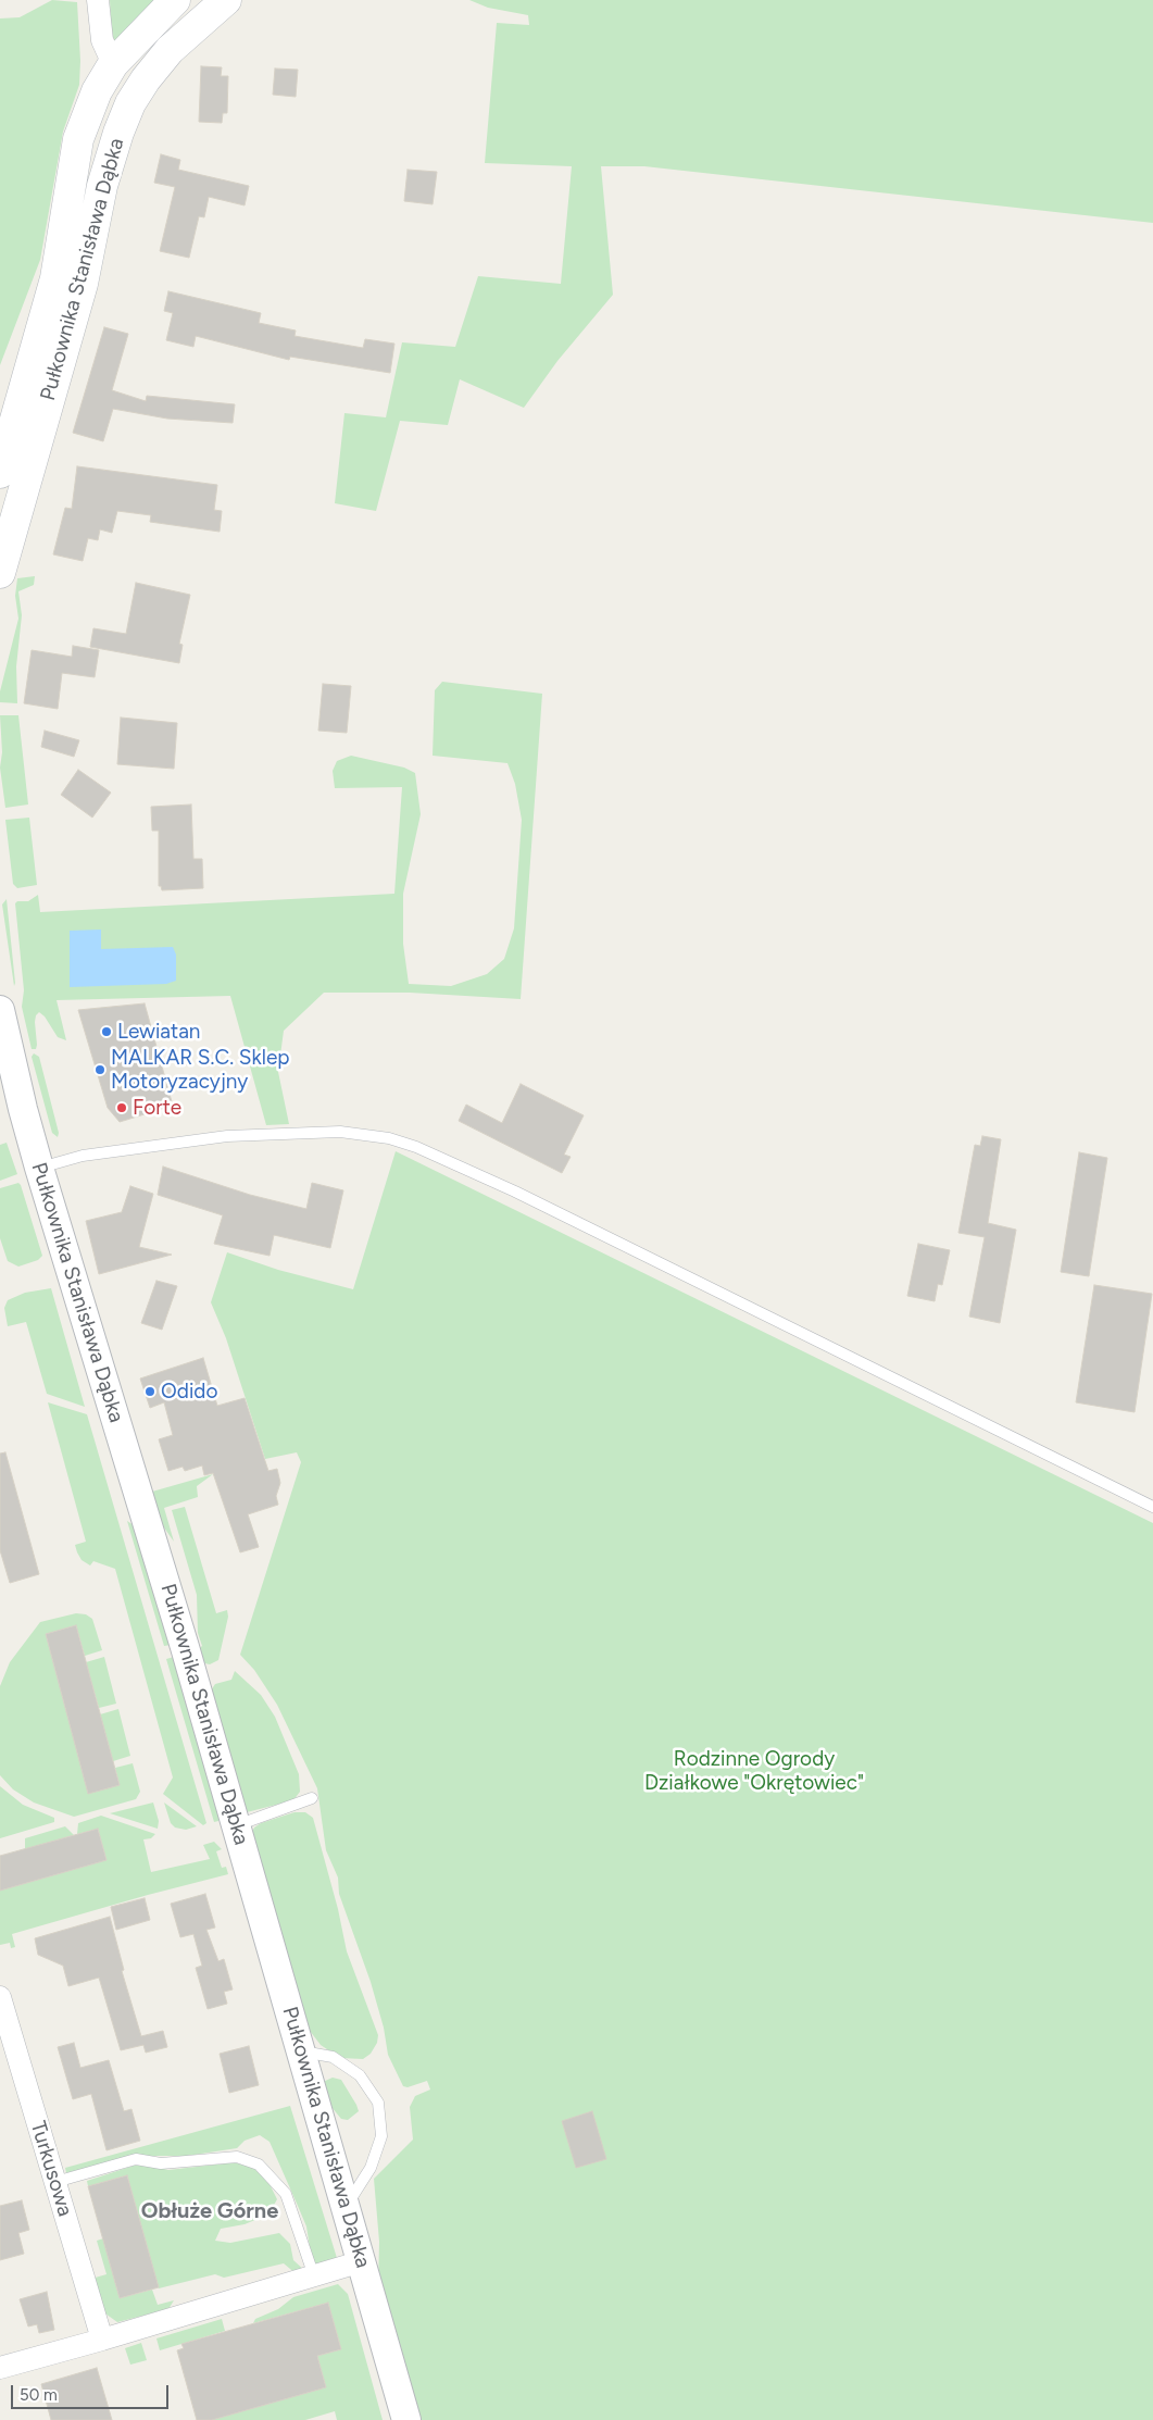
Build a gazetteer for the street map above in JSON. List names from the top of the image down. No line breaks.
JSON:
{"streets":{"main road":["Pułkownika Stanisława Dąbka"],"street":["Turkusowa"]},"districts":["Obłuże Górne"],"parks":["Rodzinne Ogrody Działkowe \"Okrętowiec\""],"places":["Lewiatan","MALKAR S.C. Sklep Motoryzacyjny","Forte","Odido"],"scale_bar":"50 m"}
